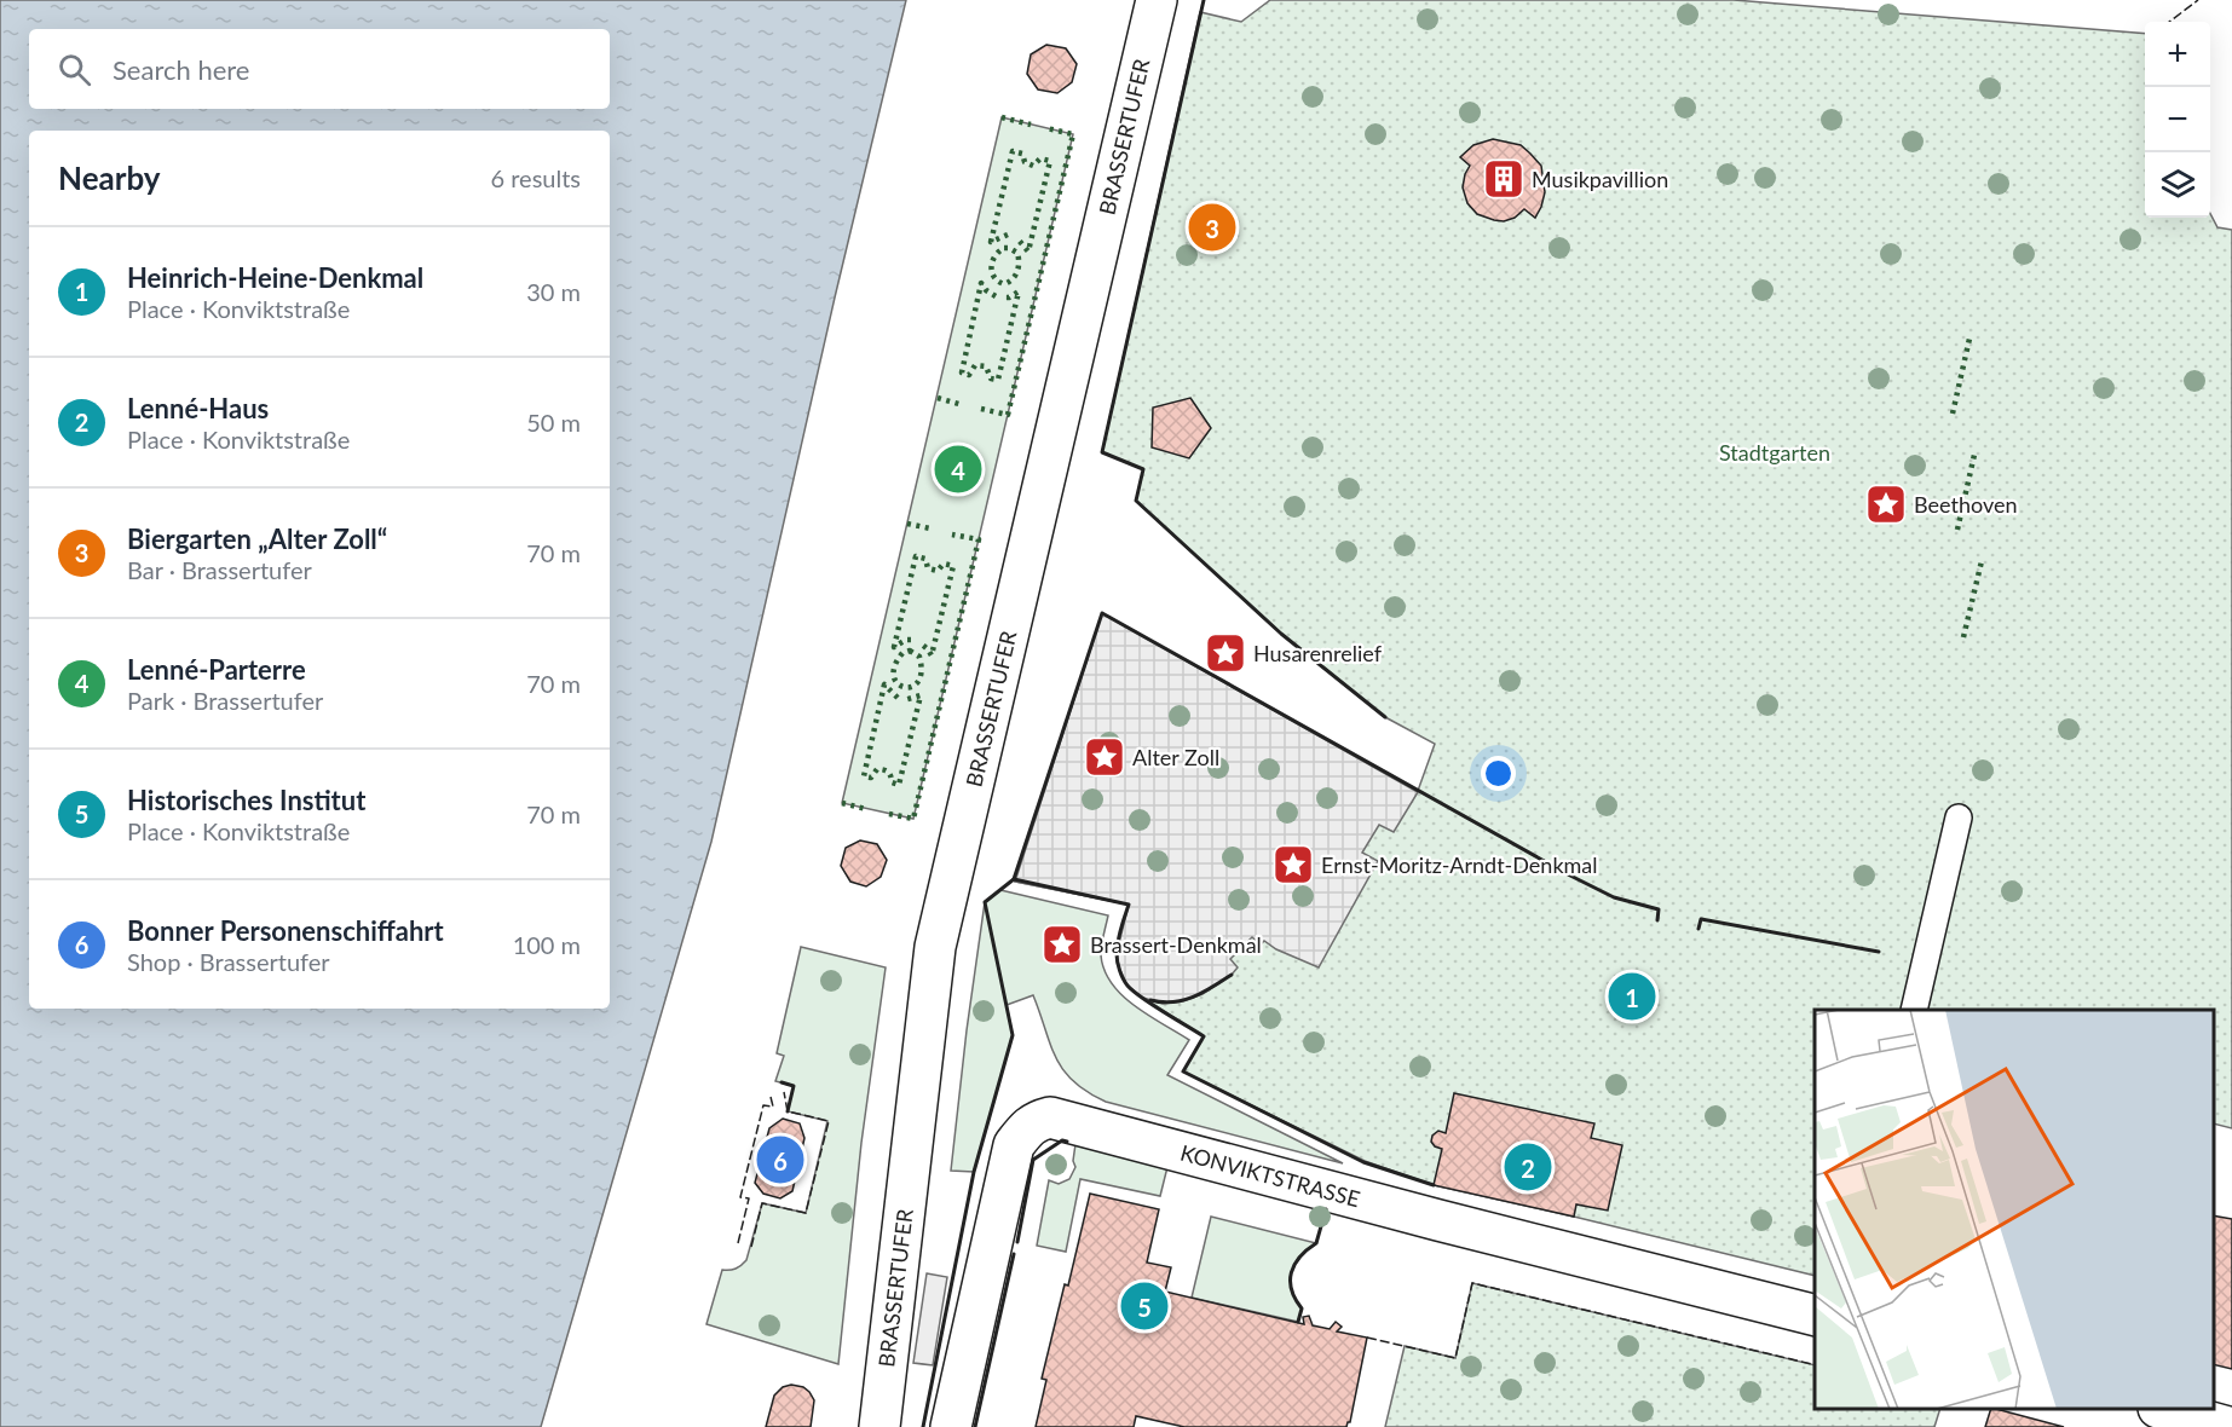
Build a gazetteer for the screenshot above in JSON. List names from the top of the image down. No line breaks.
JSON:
{"streets":{"street":["BRASSERTUFER","KONVIKTSTRASSE"]},"parks":["Stadtgarten"],"places":{"building":["Musikpavillion"],"place":["Beethoven","Husarenrelief","Alter Zoll","Ernst-Moritz-Arndt-Denkmal","Brassert-Denkmal"]},"page":{"map_buttons":["+","−"],"search":"Search here","heading":["Nearby","6 results"],"pins":["3","4","1","6","2","5"],"list":[{"mark":"1","name":"Heinrich-Heine-Denkmal","note":"Place · Konviktstraße","value":"30 m"},{"mark":"2","name":"Lenné-Haus","note":"Place · Konviktstraße","value":"50 m"},{"mark":"3","name":"Biergarten „Alter Zoll“","note":"Bar · Brassertufer","value":"70 m"},{"mark":"4","name":"Lenné-Parterre","note":"Park · Brassertufer","value":"70 m"},{"mark":"5","name":"Historisches Institut","note":"Place · Konviktstraße","value":"70 m"},{"mark":"6","name":"Bonner Personenschiffahrt","note":"Shop · Brassertufer","value":"100 m"}]}}
